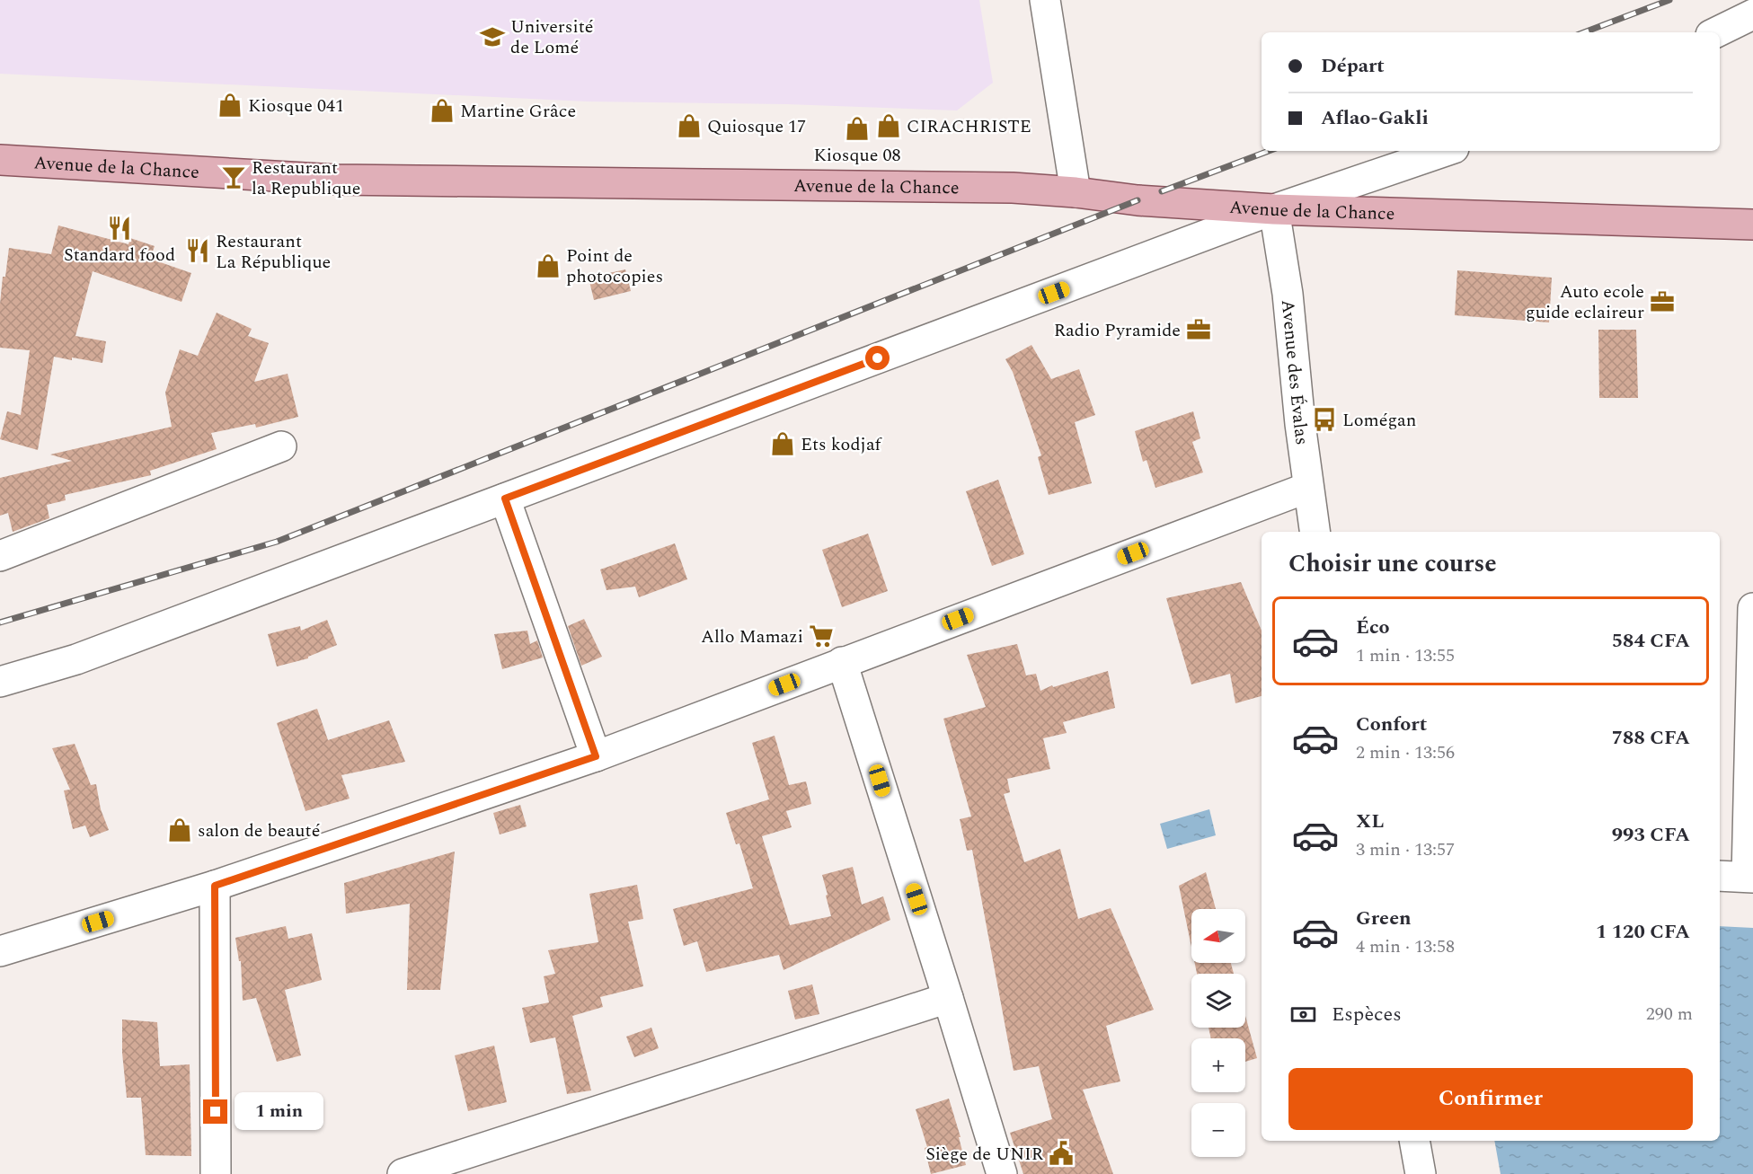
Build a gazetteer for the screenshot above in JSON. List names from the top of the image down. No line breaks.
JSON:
{"streets":{"main road":["Avenue de la Chance"],"street":["Avenue des Évalas"]},"crossings":[["Avenue de la Chance","Avenue des Évalas"]],"places":{"school or university":["Université de Lomé"],"shop":["Kiosque 041","Martine Grâce","Quiosque 17","CIRACHRISTE","Kiosque 08","Point de photocopies","Ets kodjaf","salon de beauté"],"bar":["Restaurant la Republique"],"restaurant":["Standard food","Restaurant La République"],"office":["Auto ecole guide eclaireur","Radio Pyramide"],"bus stop":["Lomégan"],"supermarket":["Allo Mamazi"],"public building":["Siège de UNIR"]},"north":"left","page":{"banner":["Départ","Aflao-Gakli"],"heading":"Choisir une course","list":[{"name":"Éco","note":"1 min · 13:55","value":"584 CFA"},{"name":"Confort","note":"2 min · 13:56","value":"788 CFA"},{"name":"XL","note":"3 min · 13:57","value":"993 CFA"},{"name":"Green","note":"4 min · 13:58","value":"1 120 CFA"}],"map_buttons":["+","−"],"pay":["Espèces","290 m"],"buttons":"Confirmer","bubble":"1 min"}}
